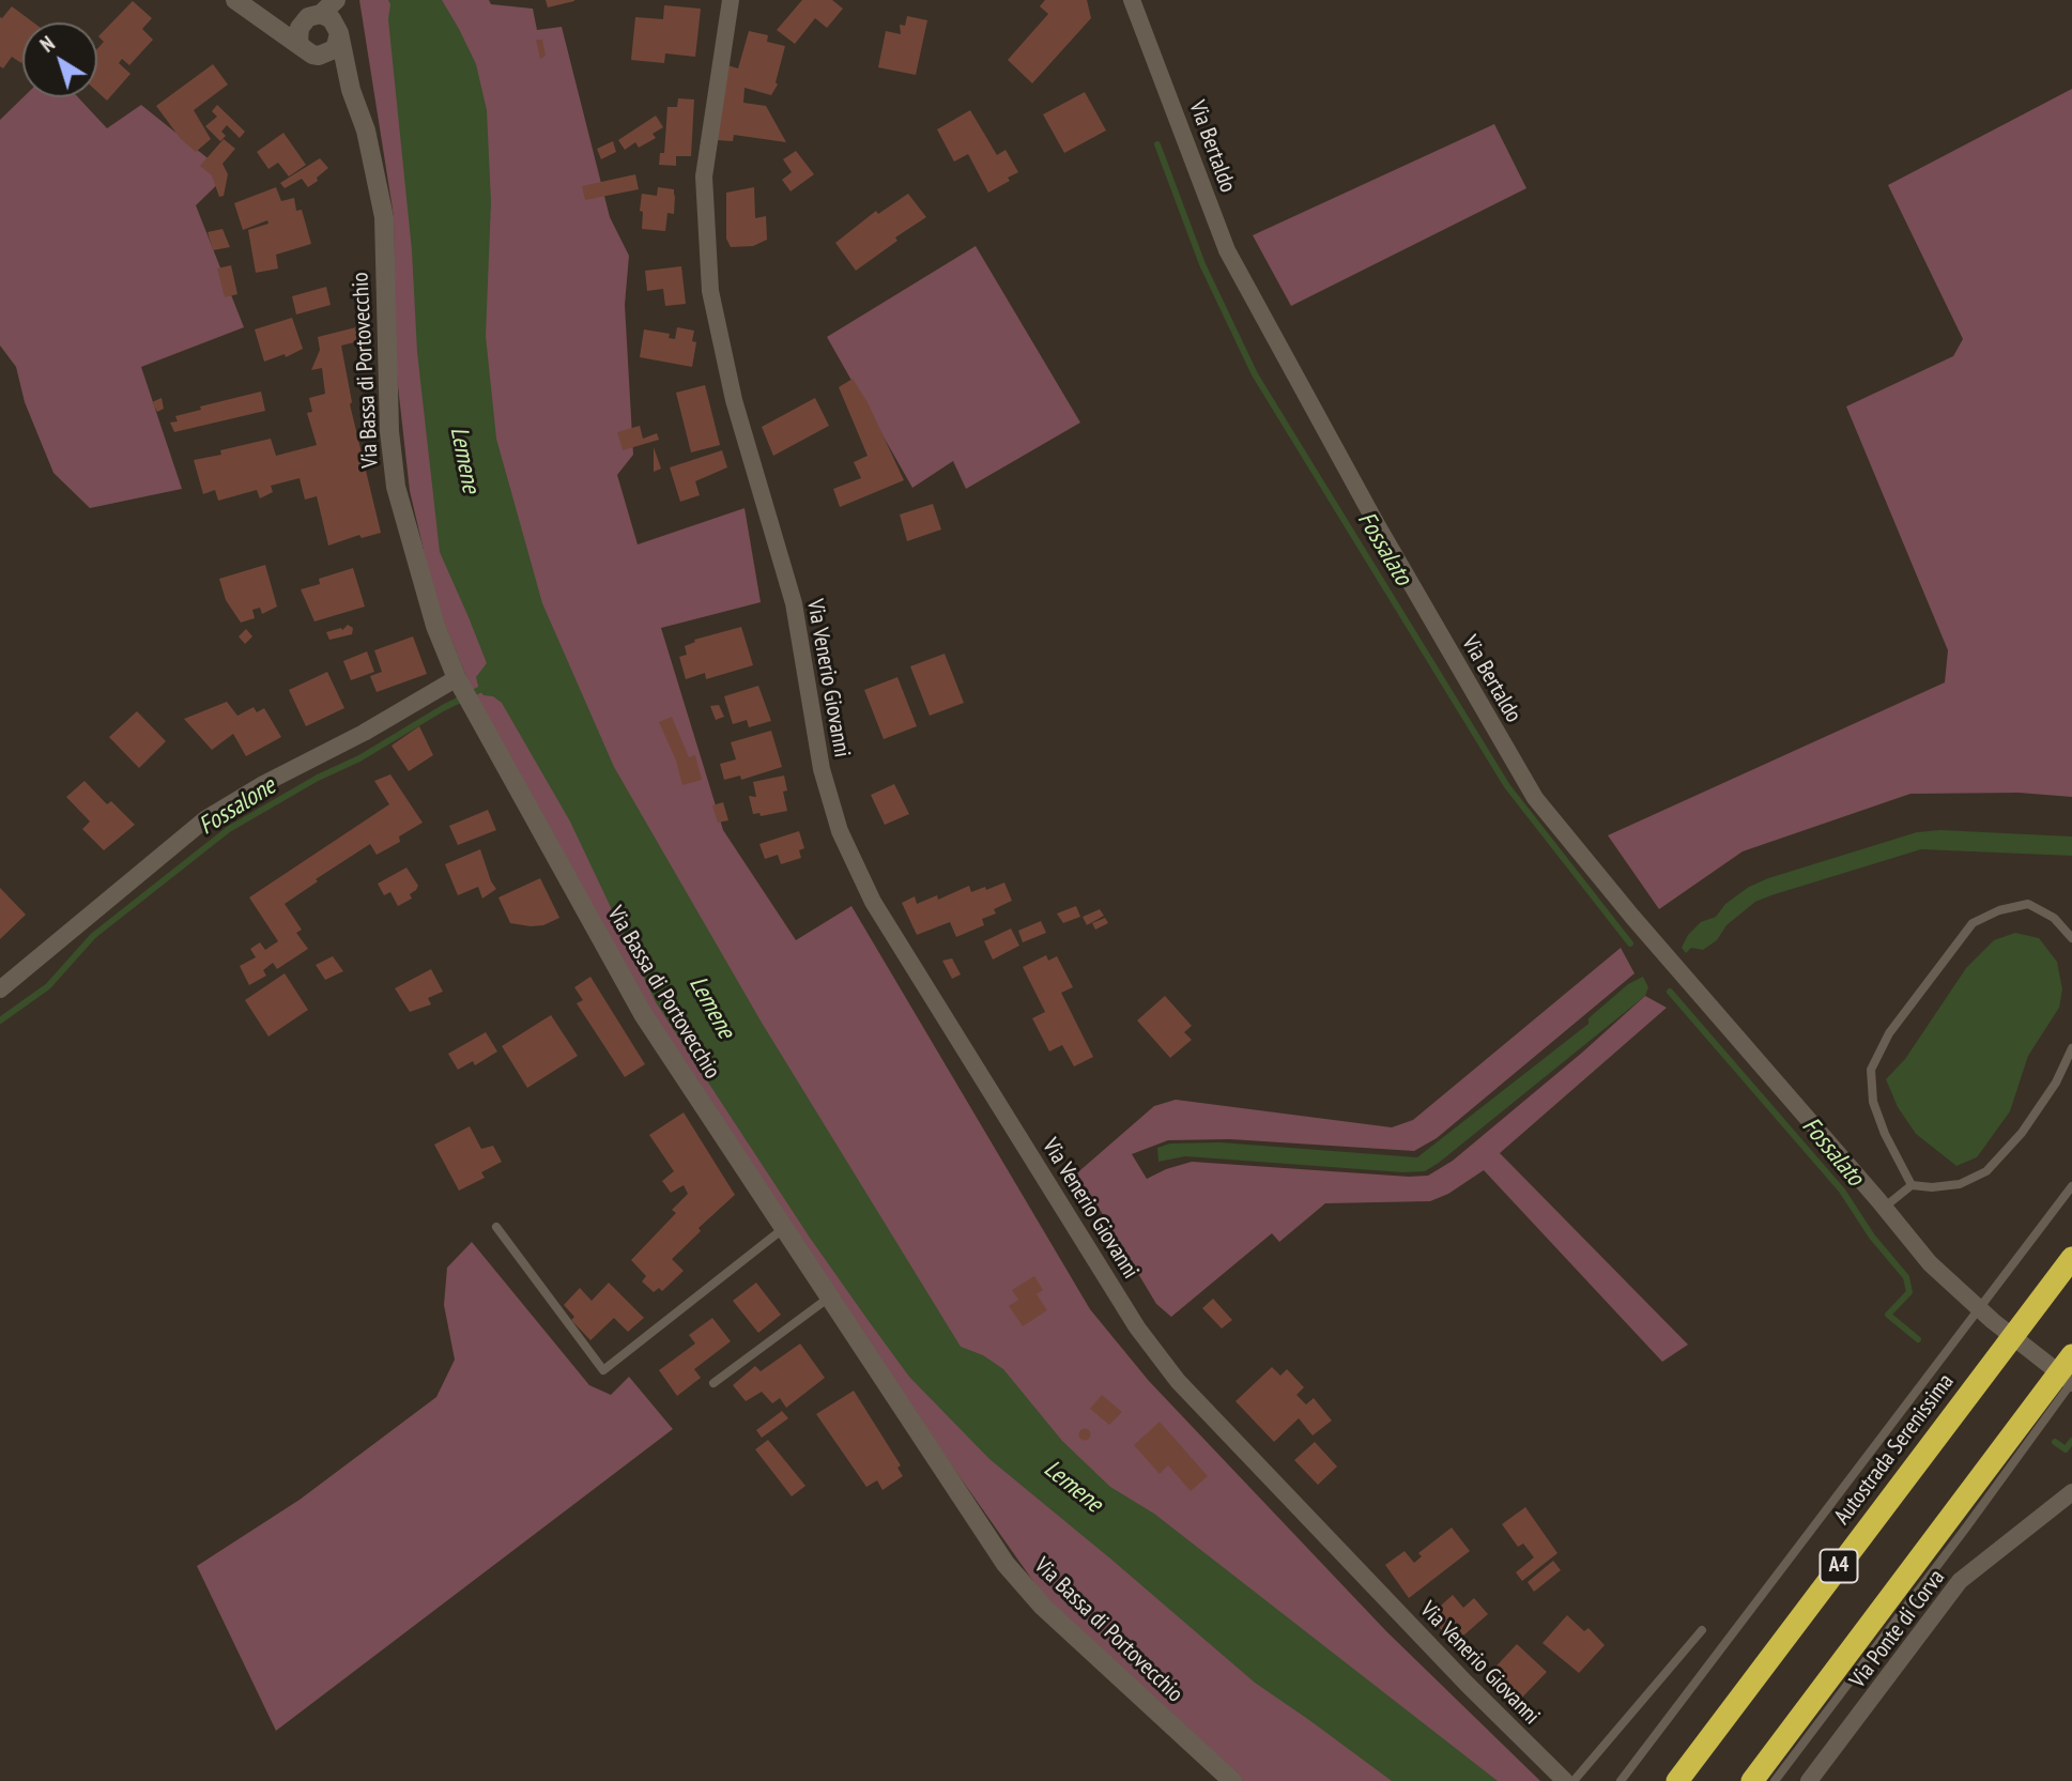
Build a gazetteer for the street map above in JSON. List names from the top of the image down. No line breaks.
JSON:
{"streets":{"highway":["Autostrada Serenissima","A4"],"street":["Via Bertaldo","Via Bassa di Portovecchio","Via Venerio Giovanni","Via Ponte di Corva"]},"water":["Lemene","Fossalato","Fossalone"],"north":"top left"}
